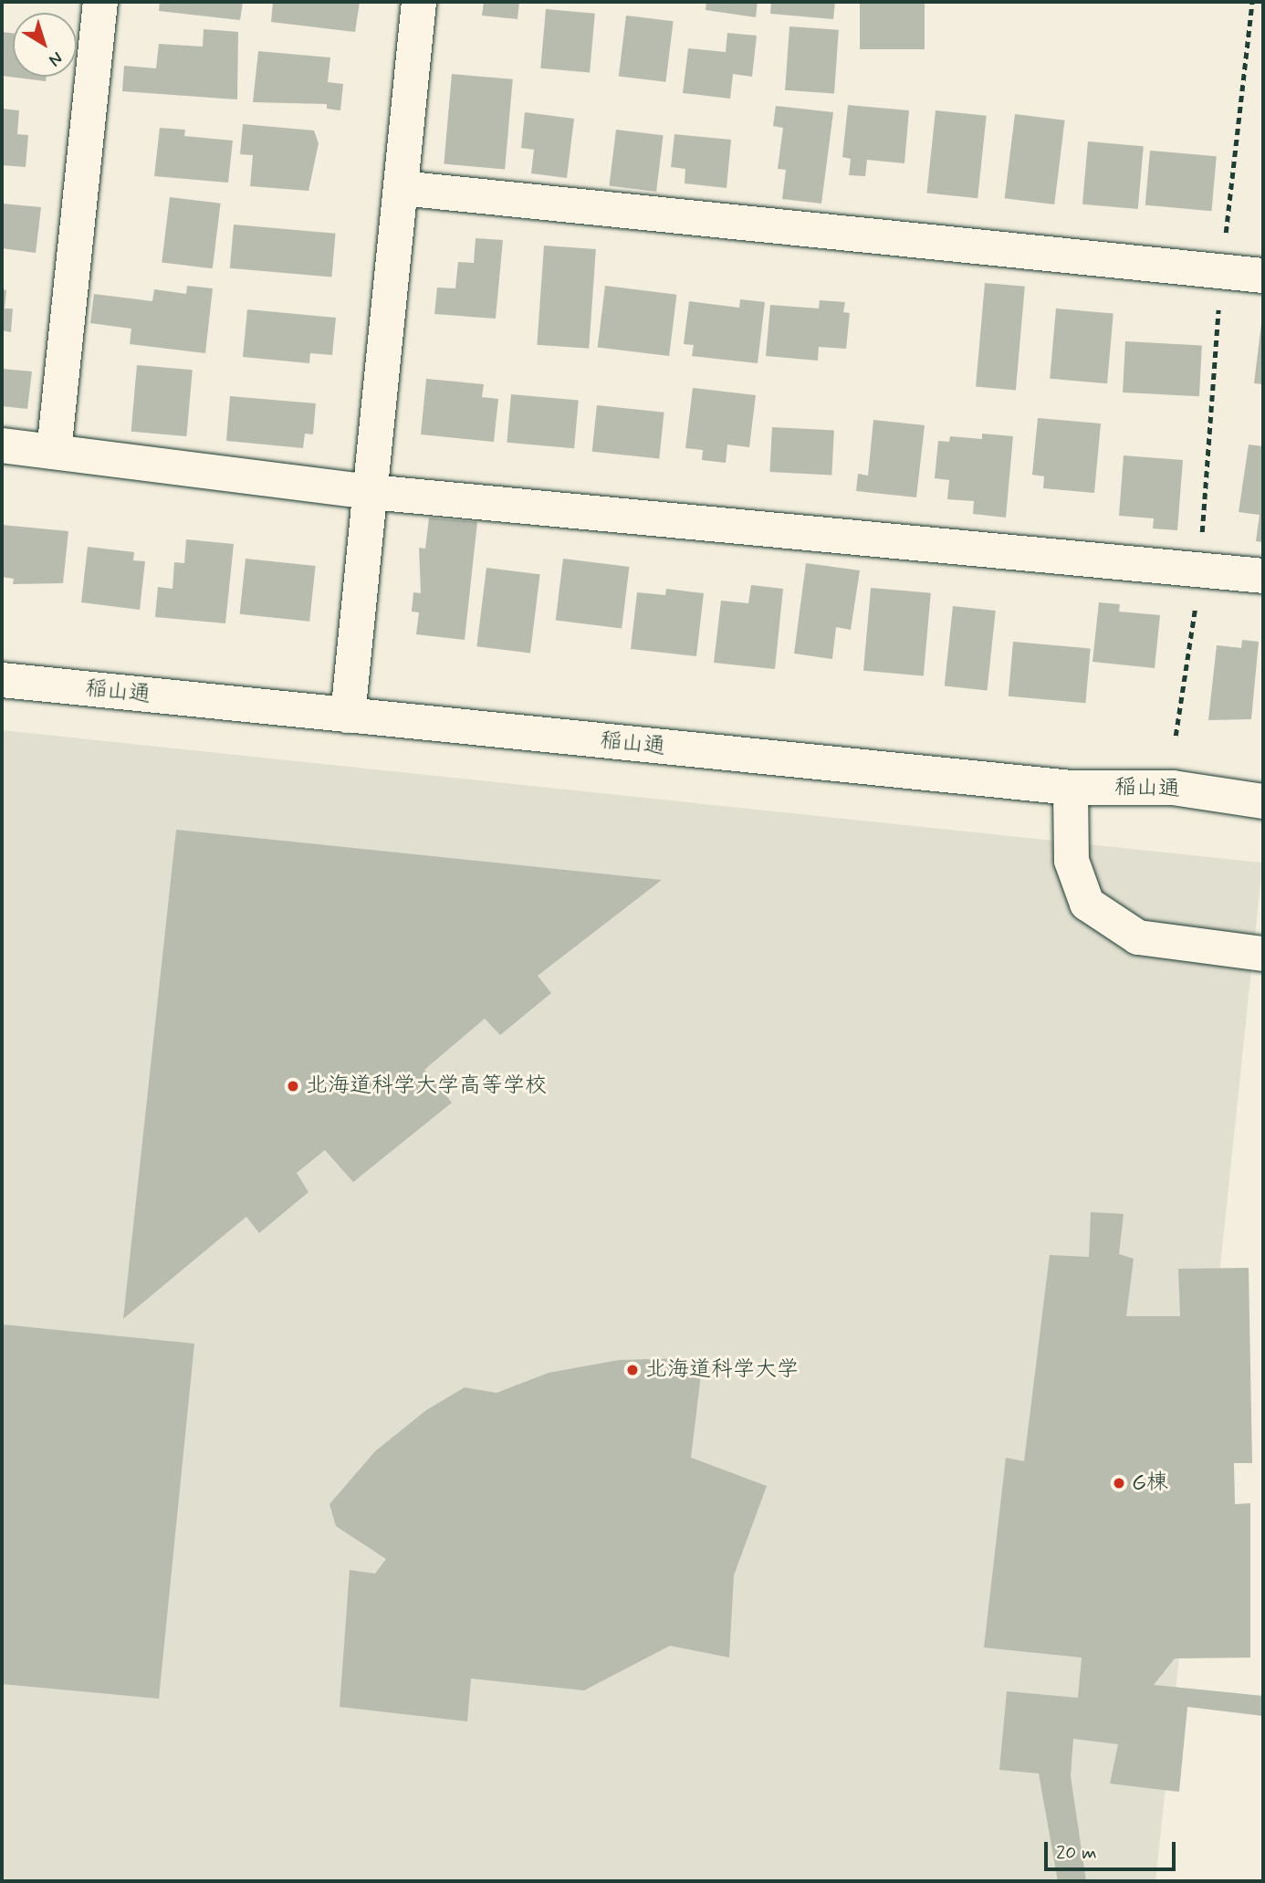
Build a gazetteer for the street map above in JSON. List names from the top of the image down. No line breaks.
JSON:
{"streets":{"street":["稲山通"]},"places":["北海道科学大学高等学校","北海道科学大学","G棟"],"scale_bar":"20 m","north":"bottom right"}
